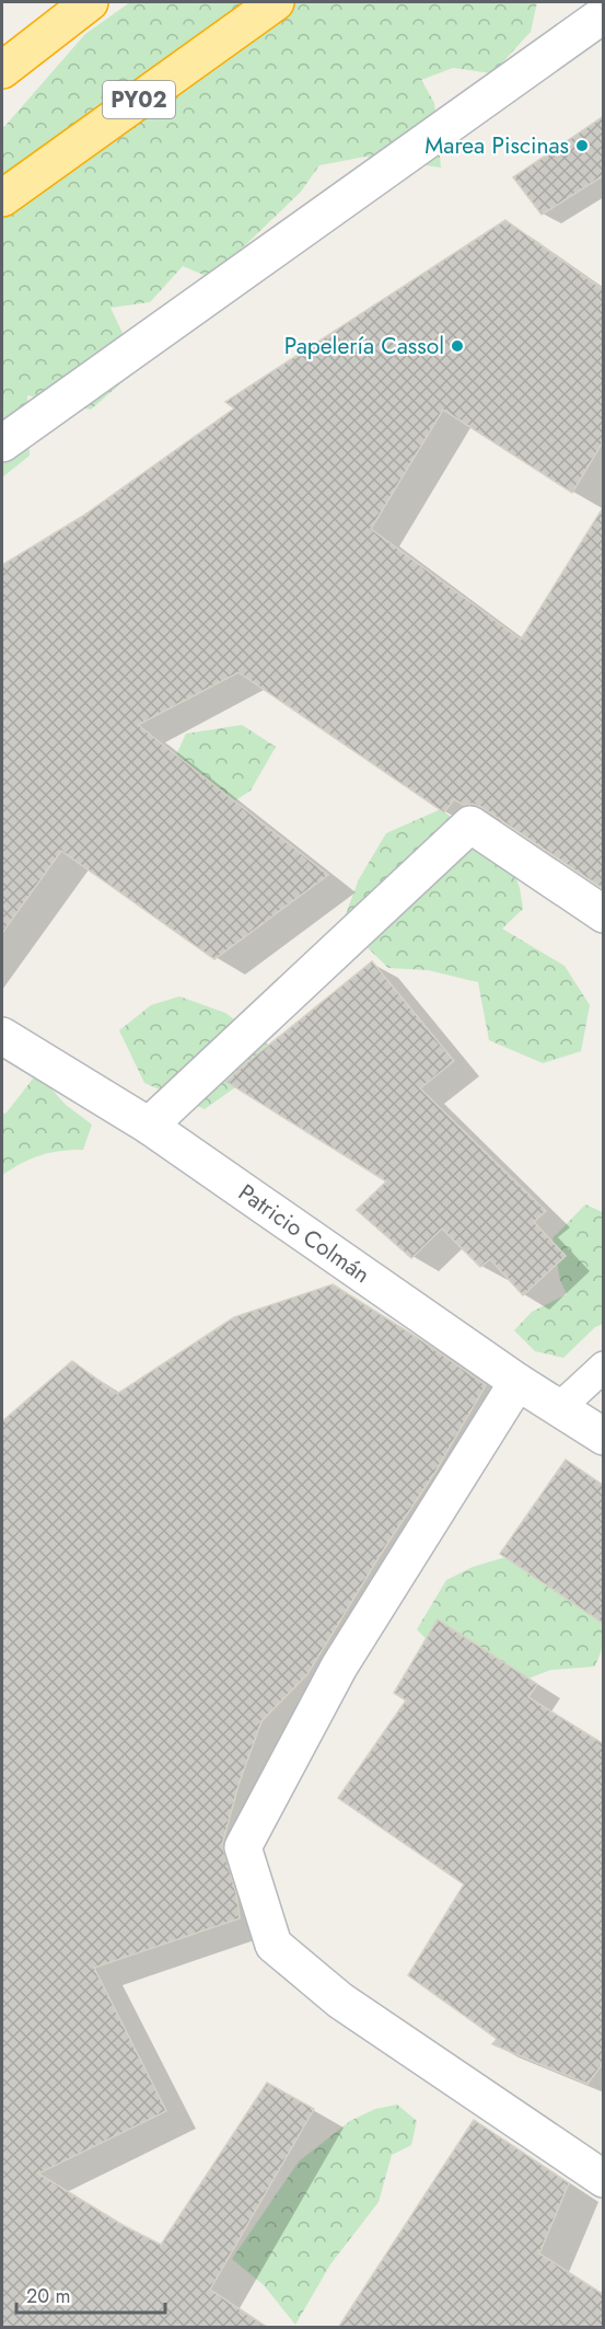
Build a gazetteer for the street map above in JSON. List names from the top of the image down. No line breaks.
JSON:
{"streets":{"highway":["PY02"],"street":["Patricio Colmán"]},"places":["Marea Piscinas","Papelería Cassol"],"scale_bar":"20 m"}
